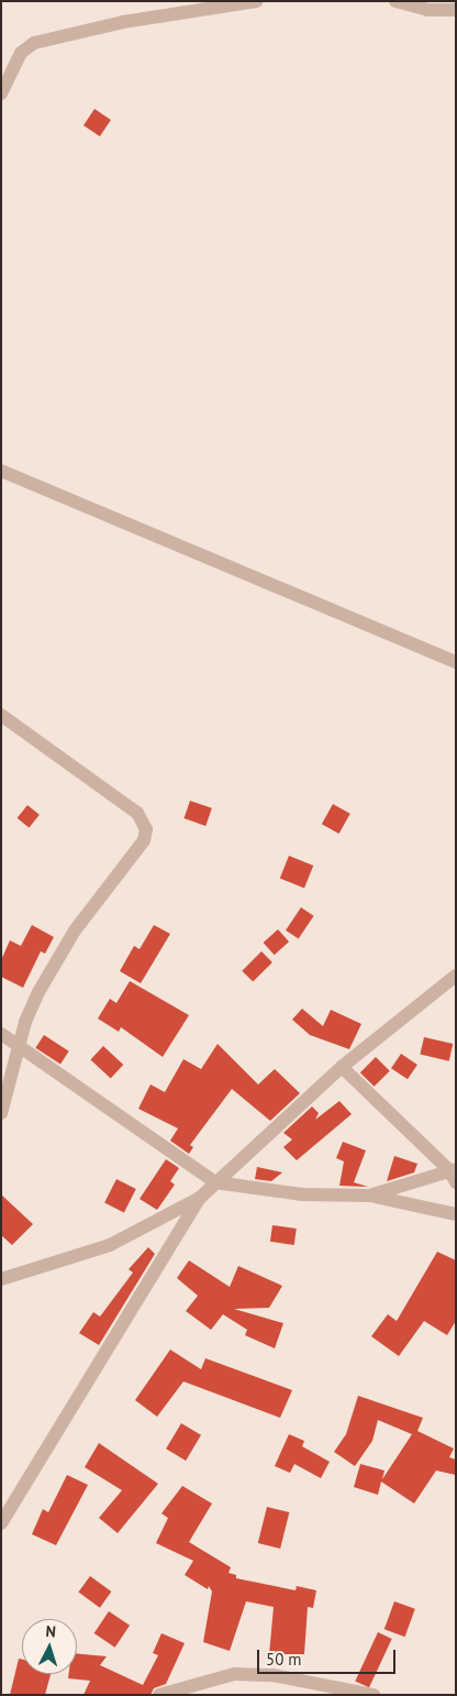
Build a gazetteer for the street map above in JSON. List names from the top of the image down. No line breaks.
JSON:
{"scale_bar":"50 m","north":"top"}
